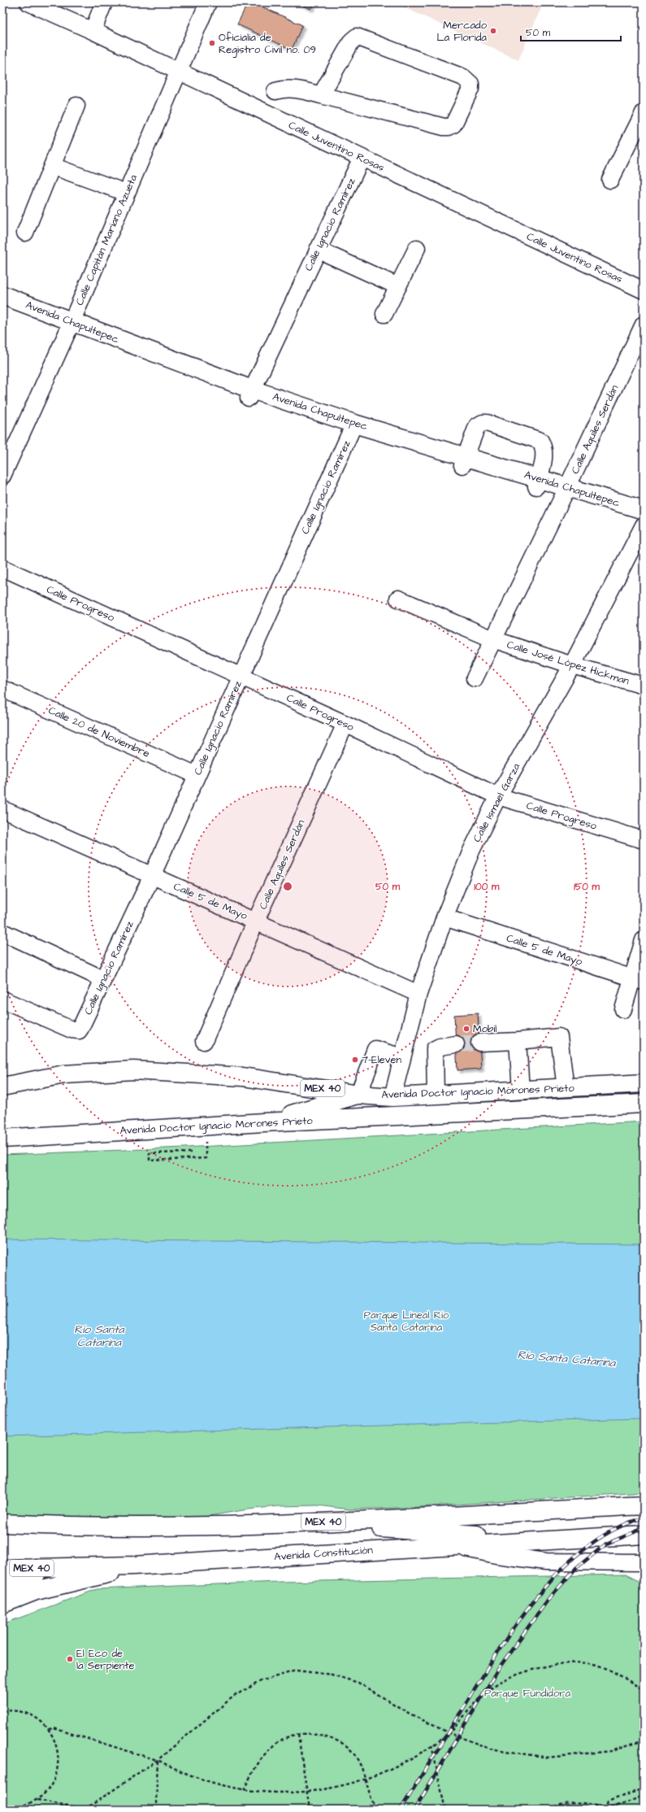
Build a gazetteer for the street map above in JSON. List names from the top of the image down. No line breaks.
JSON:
{"streets":{"main road":["Avenida Chapultepec","MEX 40","Avenida Doctor Ignacio Morones Prieto","Avenida Constitución"],"street":["Calle Juventino Rosas","Calle Ignacio Ramírez","Calle Capitán Mariano Azueta","Calle Aquiles Serdán","Calle Progreso","Calle José López Hickman","Calle 20 de Noviembre","Calle Ismael Garza","Calle 5 de Mayo"]},"crossings":[["Calle Juventino Rosas","Calle Ignacio Ramírez"],["Calle Juventino Rosas","Calle Capitán Mariano Azueta"],["Calle Ignacio Ramírez","Avenida Chapultepec"],["Calle Ignacio Ramírez","Calle Progreso"],["Calle Ignacio Ramírez","Calle 20 de Noviembre"],["Calle Ignacio Ramírez","Calle 5 de Mayo"],["Calle Capitán Mariano Azueta","Avenida Chapultepec"],["Avenida Chapultepec","Calle Aquiles Serdán"],["Calle Aquiles Serdán","Calle Progreso"],["Calle Aquiles Serdán","Calle José López Hickman"],["Calle Aquiles Serdán","Calle 5 de Mayo"],["Calle Progreso","Calle Ismael Garza"],["Calle José López Hickman","Calle Ismael Garza"],["Calle Ismael Garza","Calle 5 de Mayo"],["Calle Ismael Garza","Avenida Doctor Ignacio Morones Prieto"]],"water":["Río Santa Catarina"],"parks":["Parque Lineal Río Santa Catarina","Parque Fundidora"],"places":["Mercado La Florida","Oficialia de Registro Civil no. 09","Mobil","7-Eleven","El Eco de la Serpiente"],"scale_bar":"50 m","rings":["50 m","100 m","150 m"]}
